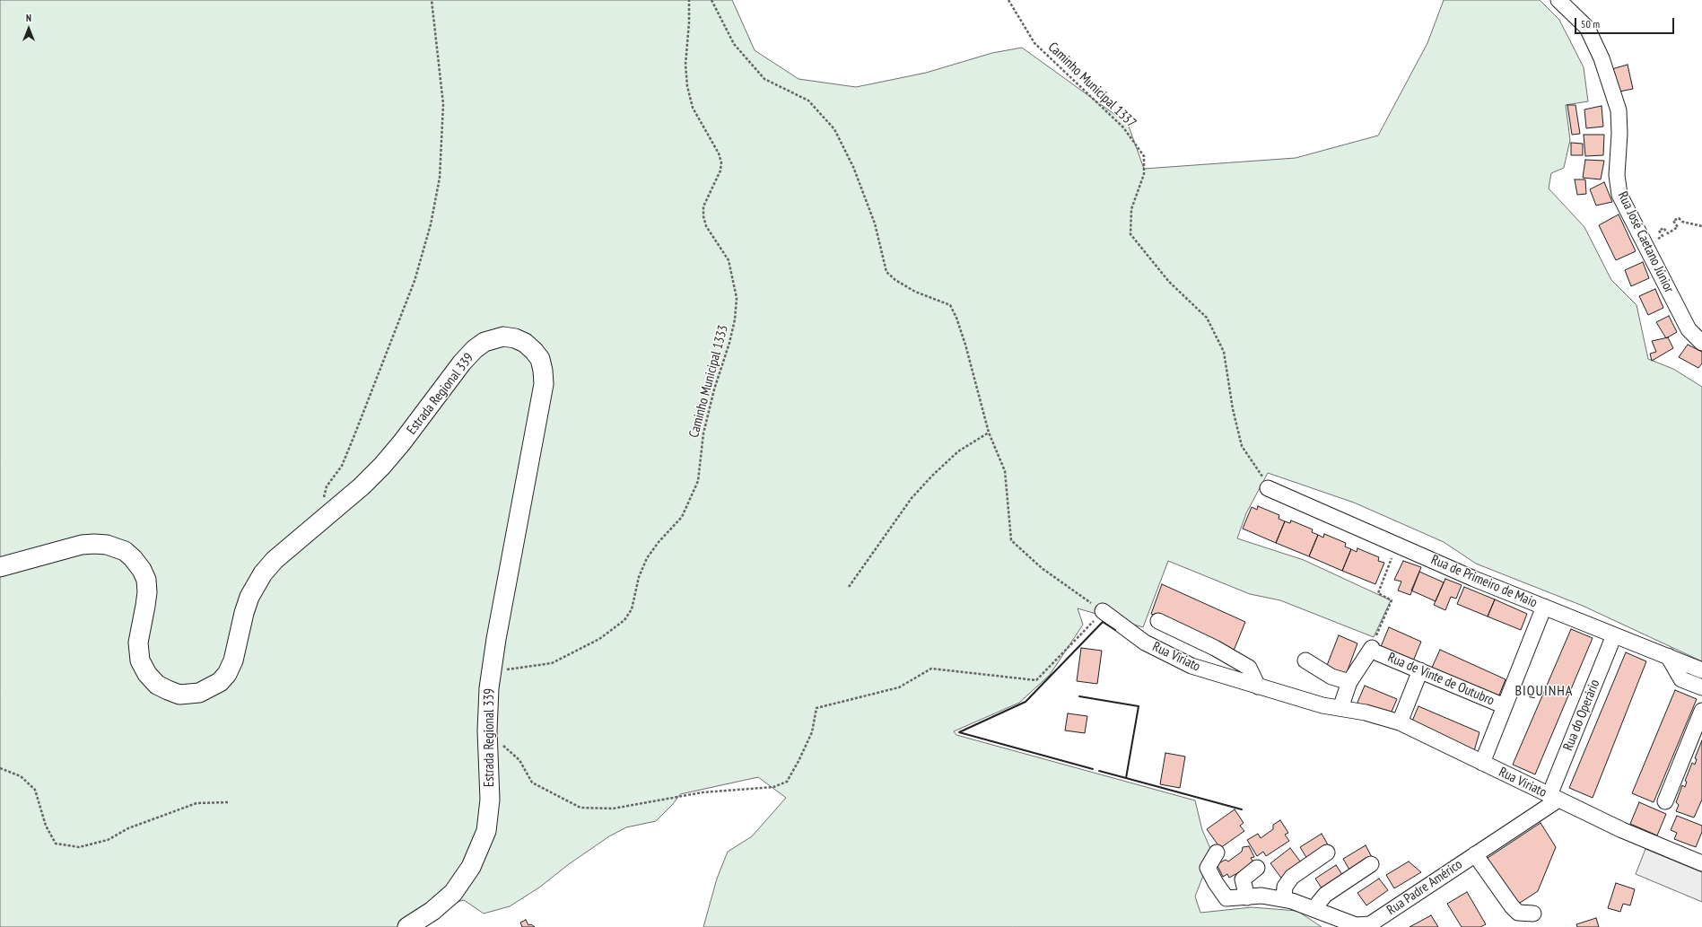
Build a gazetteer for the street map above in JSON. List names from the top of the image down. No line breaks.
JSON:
{"streets":{"main road":["Estrada Regional 339"],"street":["Rua José Caetano Júnior","Rua de Primeiro de Maio","Rua Viriato","Rua de Vinte de Outubro","Rua do Operário","Rua Padre Américo"],"path":["Caminho Municipal 1337","Caminho Municipal 1333"]},"crossings":[["Caminho Municipal 1337","Rua de Primeiro de Maio"],["Caminho Municipal 1333","Estrada Regional 339"],["Rua de Primeiro de Maio","Rua de Vinte de Outubro"],["Rua de Primeiro de Maio","Rua do Operário"],["Rua Viriato","Rua de Vinte de Outubro"],["Rua Viriato","Rua do Operário"],["Rua Viriato","Rua Padre Américo"],["Rua do Operário","Rua Padre Américo"]],"districts":["BIQUINHA"],"scale_bar":"50 m","north":"top"}
